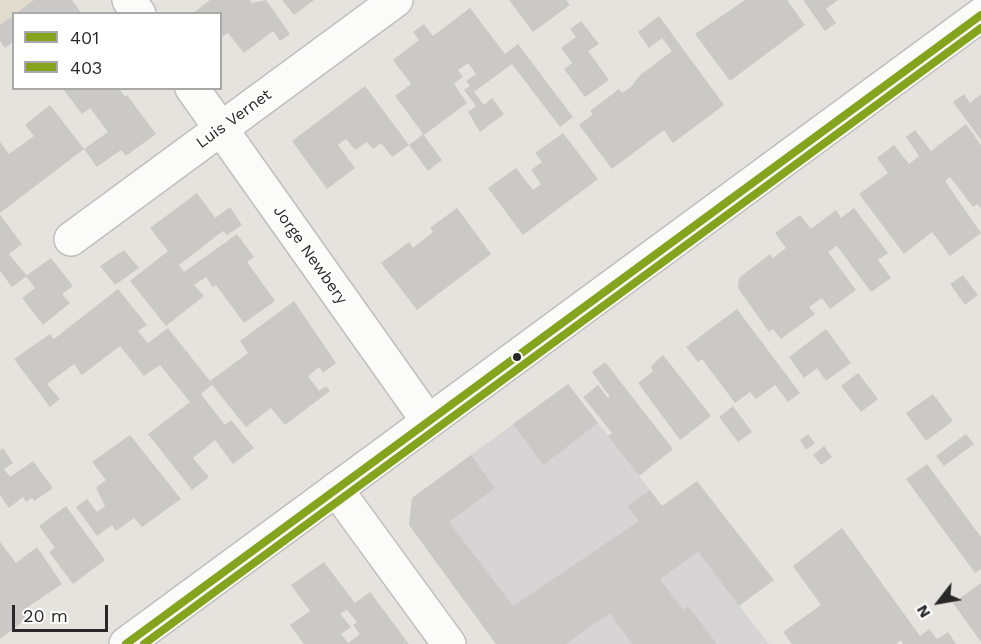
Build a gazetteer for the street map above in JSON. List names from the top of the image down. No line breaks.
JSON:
{"streets":{"main road":["Luis Vernet","Jorge Newbery"]},"crossings":[["Luis Vernet","Jorge Newbery"]],"lines":["transit line 401","transit line 403"],"legend":["401","403"],"scale_bar":"20 m","north":"bottom left"}
